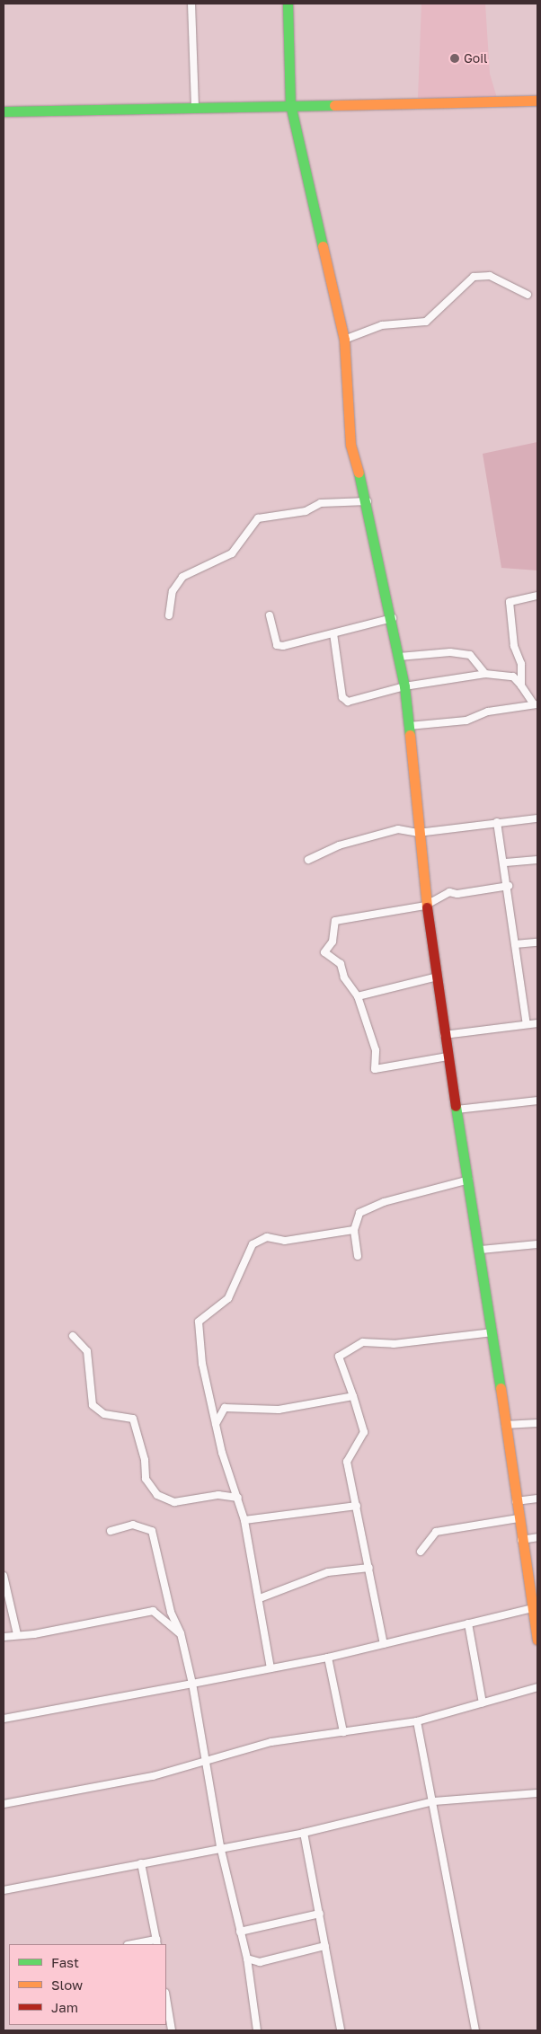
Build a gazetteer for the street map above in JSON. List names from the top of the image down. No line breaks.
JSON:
{"places":["Goil"],"legend":["Fast","Slow","Jam"]}
